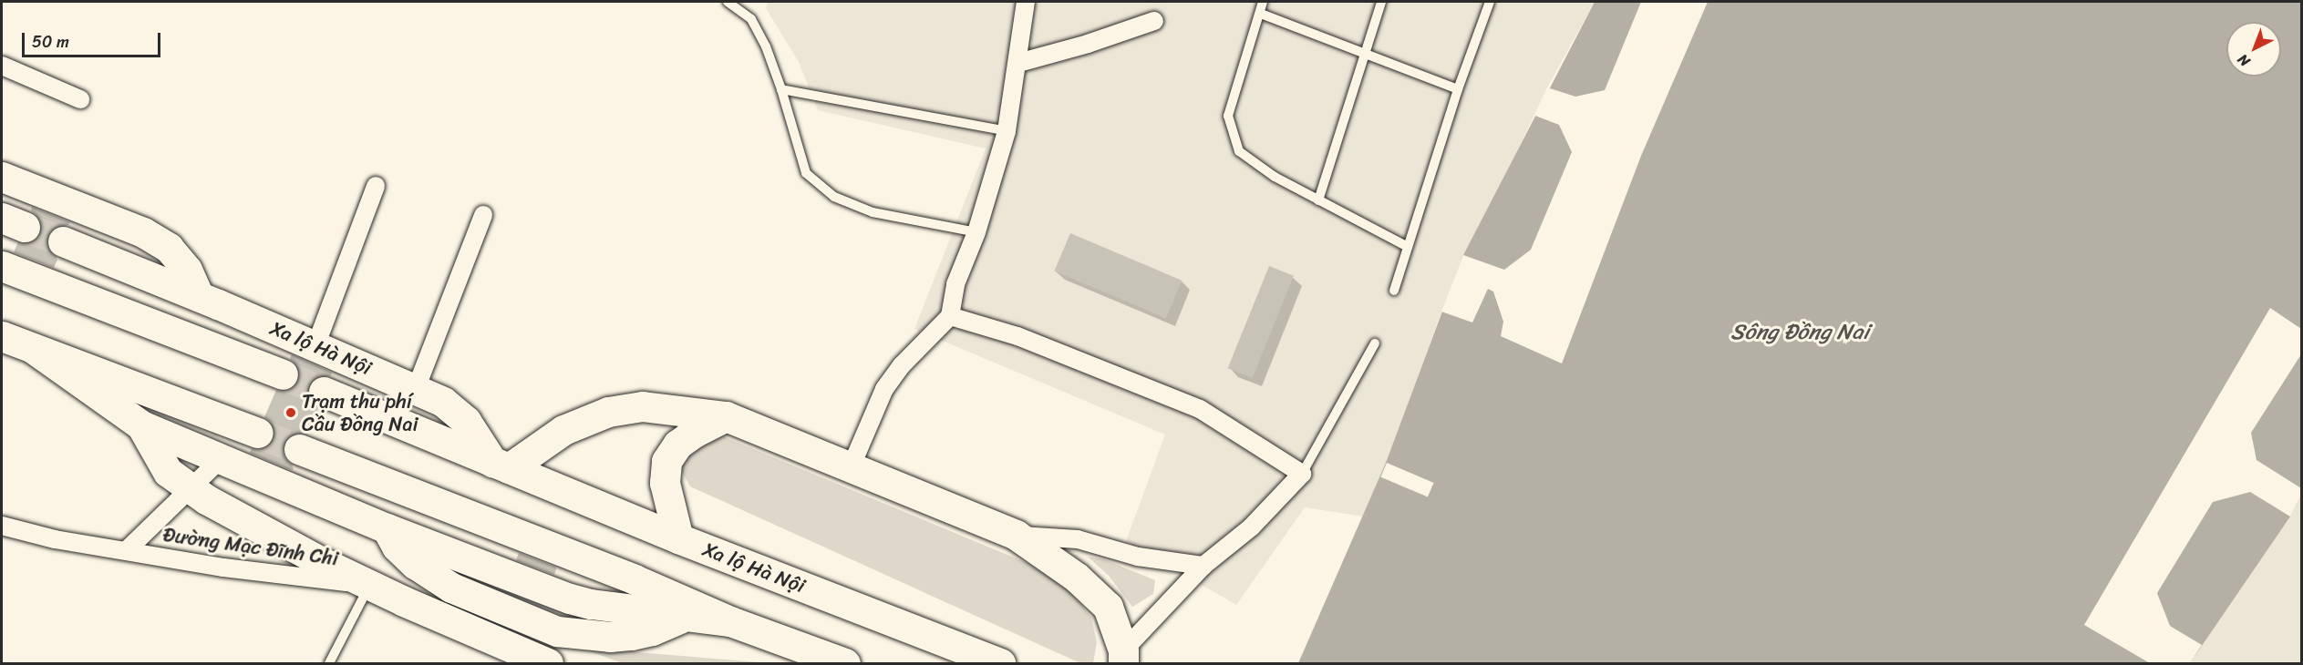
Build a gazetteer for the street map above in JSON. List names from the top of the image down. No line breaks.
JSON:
{"streets":{"highway":["Xa lộ Hà Nội"],"street":["Đường Mạc Đĩnh Chi"]},"water":["Sông Đồng Nai"],"places":["Trạm thu phí Cầu Đồng Nai"],"scale_bar":"50 m","north":"bottom left"}
